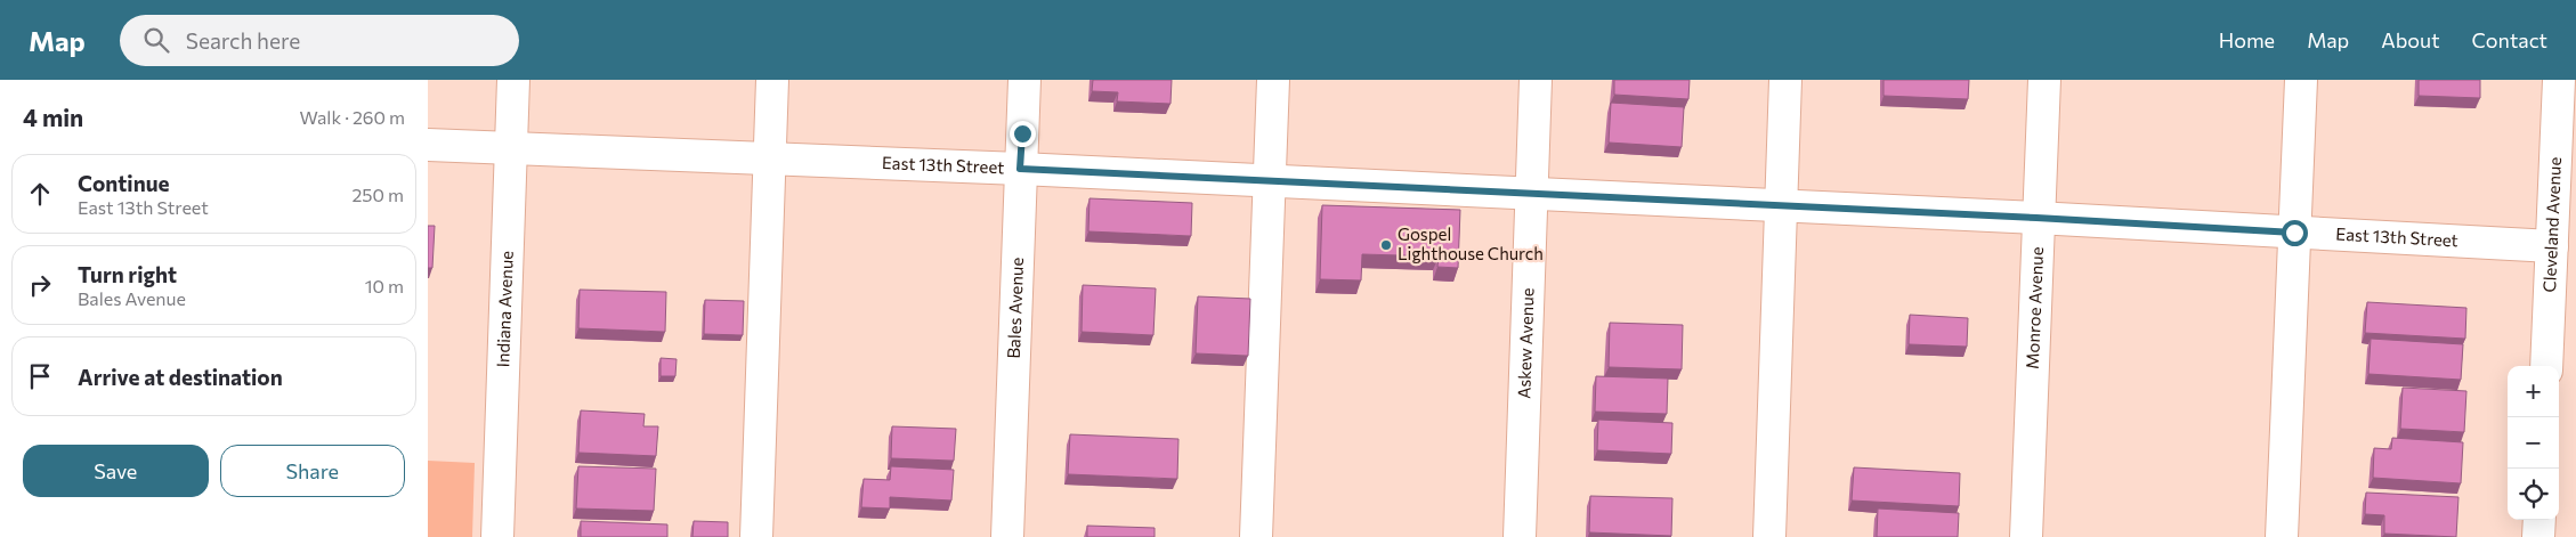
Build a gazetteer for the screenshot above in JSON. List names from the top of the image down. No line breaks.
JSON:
{"streets":{"street":["East 13th Street","Cleveland Avenue","Indiana Avenue","Bales Avenue","Monroe Avenue","Askew Avenue"]},"crossings":[["East 13th Street","Cleveland Avenue"],["East 13th Street","Indiana Avenue"],["East 13th Street","Bales Avenue"],["East 13th Street","Monroe Avenue"],["East 13th Street","Askew Avenue"]],"places":["Gospel Lighthouse Church"],"page":{"header":"Map","search":"Search here","nav":["Home","Map","About","Contact"],"heading":["4 min","Walk · 260 m"],"list":[["Continue","East 13th Street","250 m"],["Turn right","Bales Avenue","10 m"],"Arrive at destination"],"map_buttons":["+","−"],"buttons":["Save","Share"]}}
